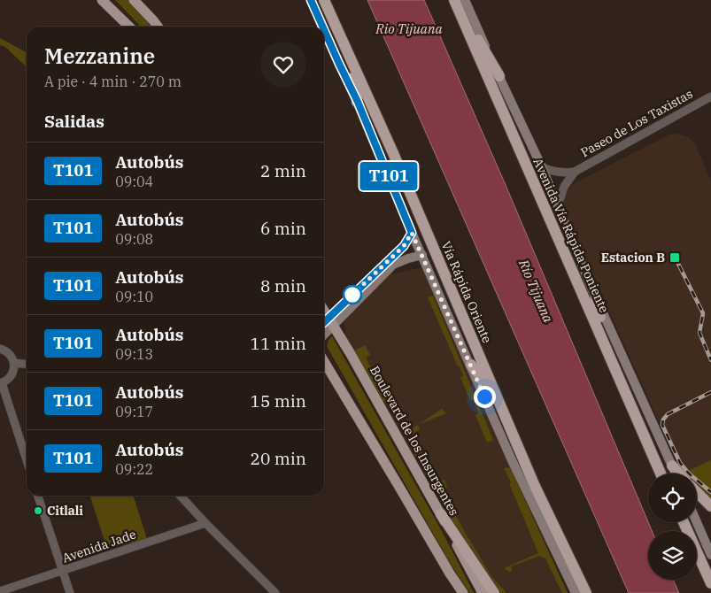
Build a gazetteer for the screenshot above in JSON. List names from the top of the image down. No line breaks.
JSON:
{"streets":{"highway":["Avenida Vía Rápida Poniente","Vía Rápida Oriente"],"main road":["Boulevard de los Insurgentes"],"street":["Paseo de Los Taxistas","Avenida Jade"]},"crossings":[["Paseo de Los Taxistas","Avenida Vía Rápida Poniente"]],"water":["Rio Tijuana","Río Tijuana"],"places":{"transit":["Estacion B"],"other":["Citlali"]},"lines":["bus line T101"],"page":{"on_map":"T101","heading":[["Mezzanine","A pie · 4 min · 270 m"],"Salidas"],"list":[{"mark":"T101","name":"Autobús","note":"09:04","value":"2 min"},{"mark":"T101","name":"Autobús","note":"09:08","value":"6 min"},{"mark":"T101","name":"Autobús","note":"09:10","value":"8 min"},{"mark":"T101","name":"Autobús","note":"09:13","value":"11 min"},{"mark":"T101","name":"Autobús","note":"09:17","value":"15 min"},{"mark":"T101","name":"Autobús","note":"09:22","value":"20 min"}]}}
